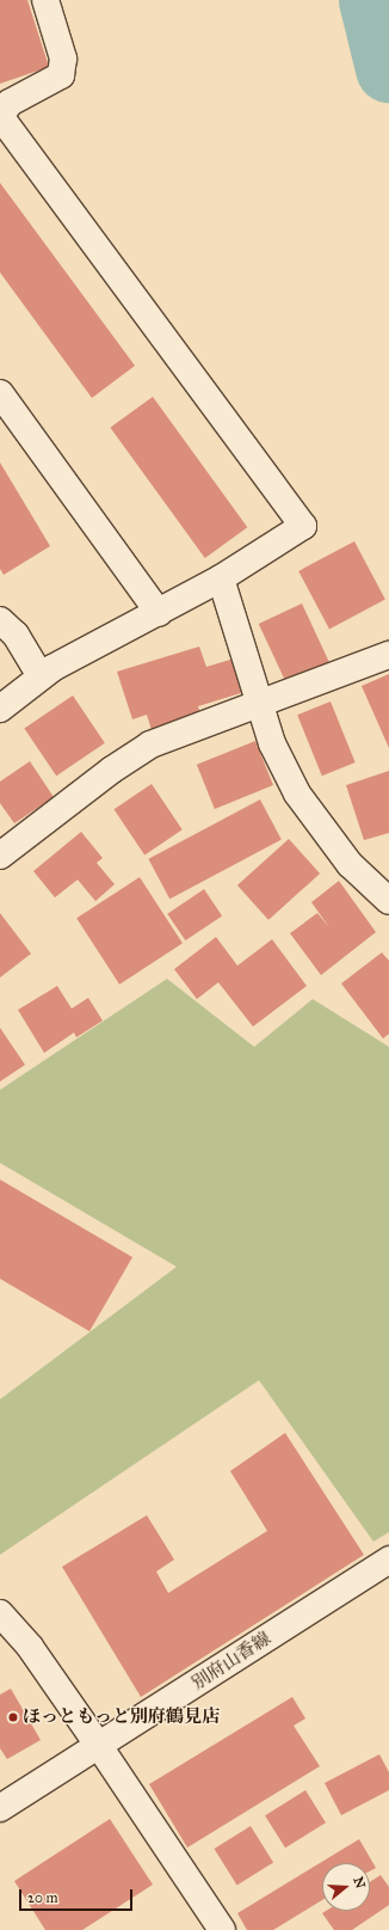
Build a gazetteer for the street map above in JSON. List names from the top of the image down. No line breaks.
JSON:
{"streets":{"street":["別府山香線"]},"places":["ほっともっと別府鶴見店"],"scale_bar":"20 m","north":"right"}
